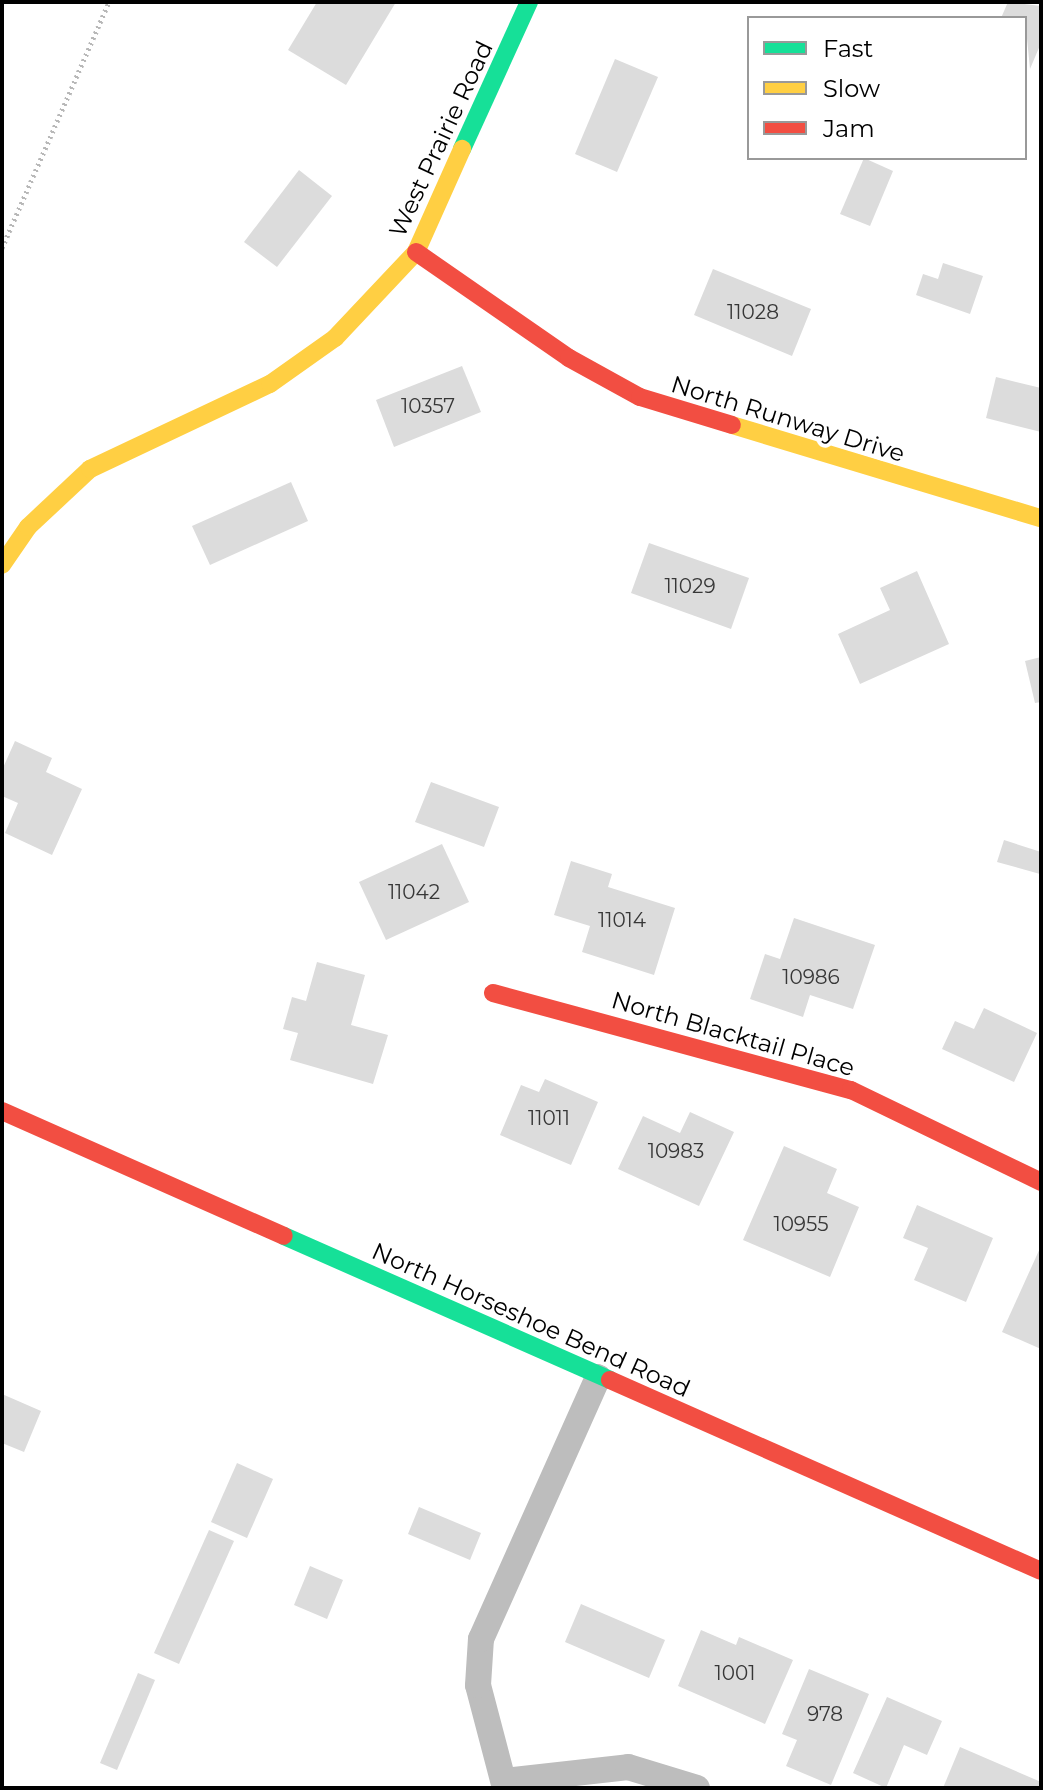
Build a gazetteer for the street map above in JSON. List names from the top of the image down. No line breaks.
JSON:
{"streets":{"street":["West Prairie Road","North Runway Drive","North Blacktail Place","North Horseshoe Bend Road"]},"crossings":[["West Prairie Road","North Runway Drive"]],"house_numbers":["11028","10357","11029","11042","11014","10986","11011","10983","10955","1001","978"],"legend":["Fast","Slow","Jam"]}
